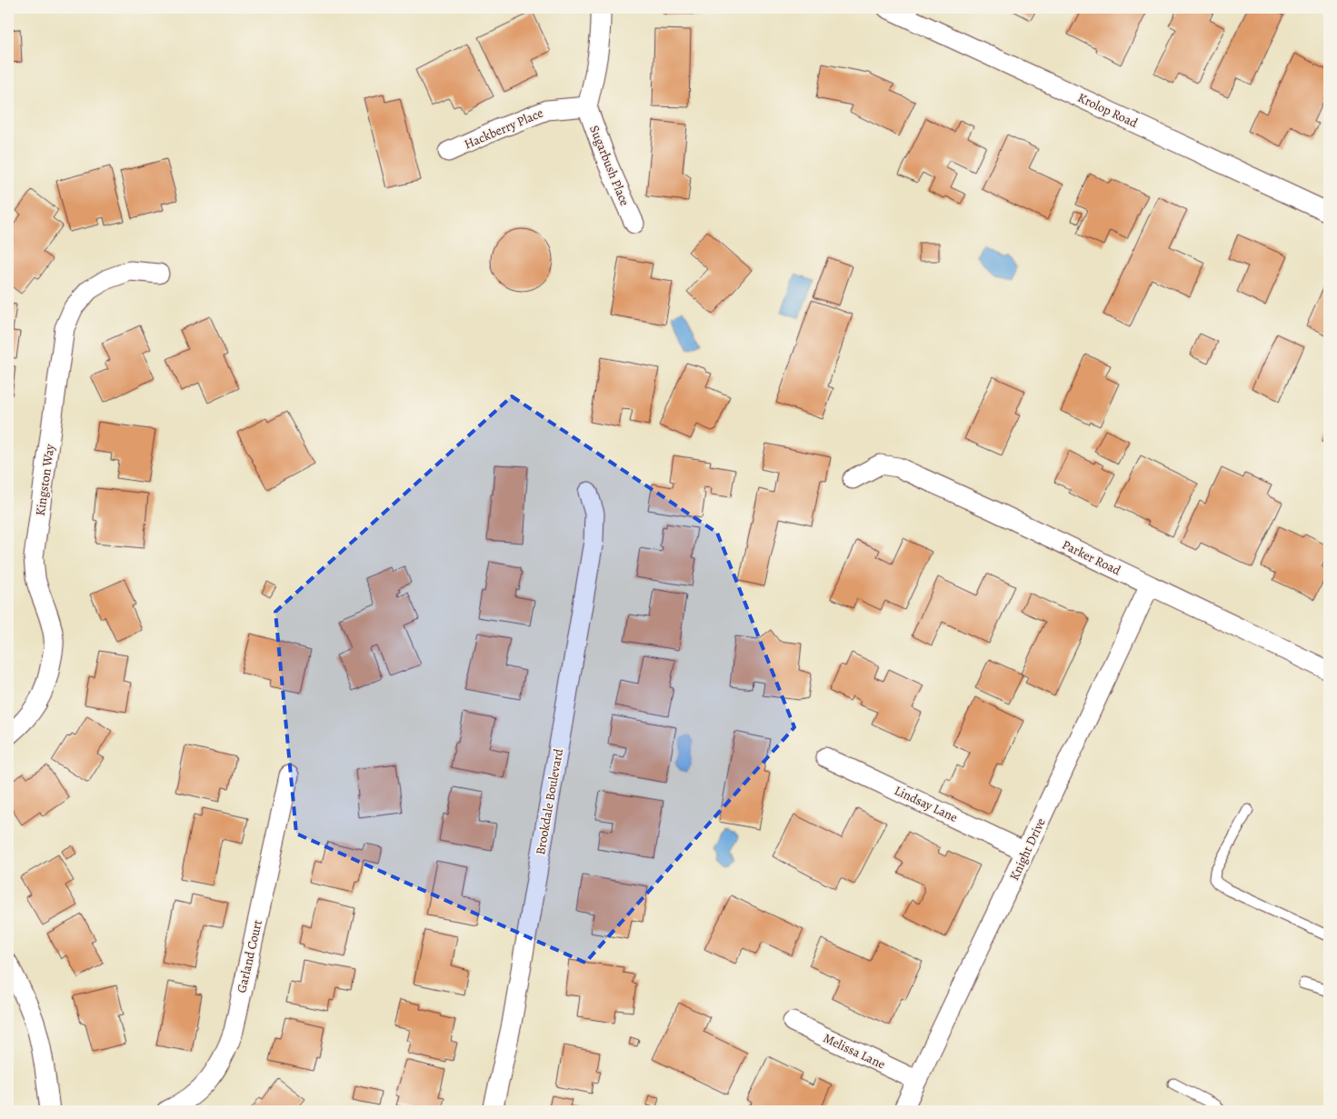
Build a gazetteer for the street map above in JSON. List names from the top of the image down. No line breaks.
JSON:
{"streets":{"street":["Krolop Road","Hackberry Place","Sugarbush Place","Kingston Way","Parker Road","Brookdale Boulevard","Lindsay Lane","Knight Drive","Garland Court","Melissa Lane"]},"crossings":[["Hackberry Place","Sugarbush Place"],["Parker Road","Knight Drive"],["Lindsay Lane","Knight Drive"],["Knight Drive","Melissa Lane"]]}
